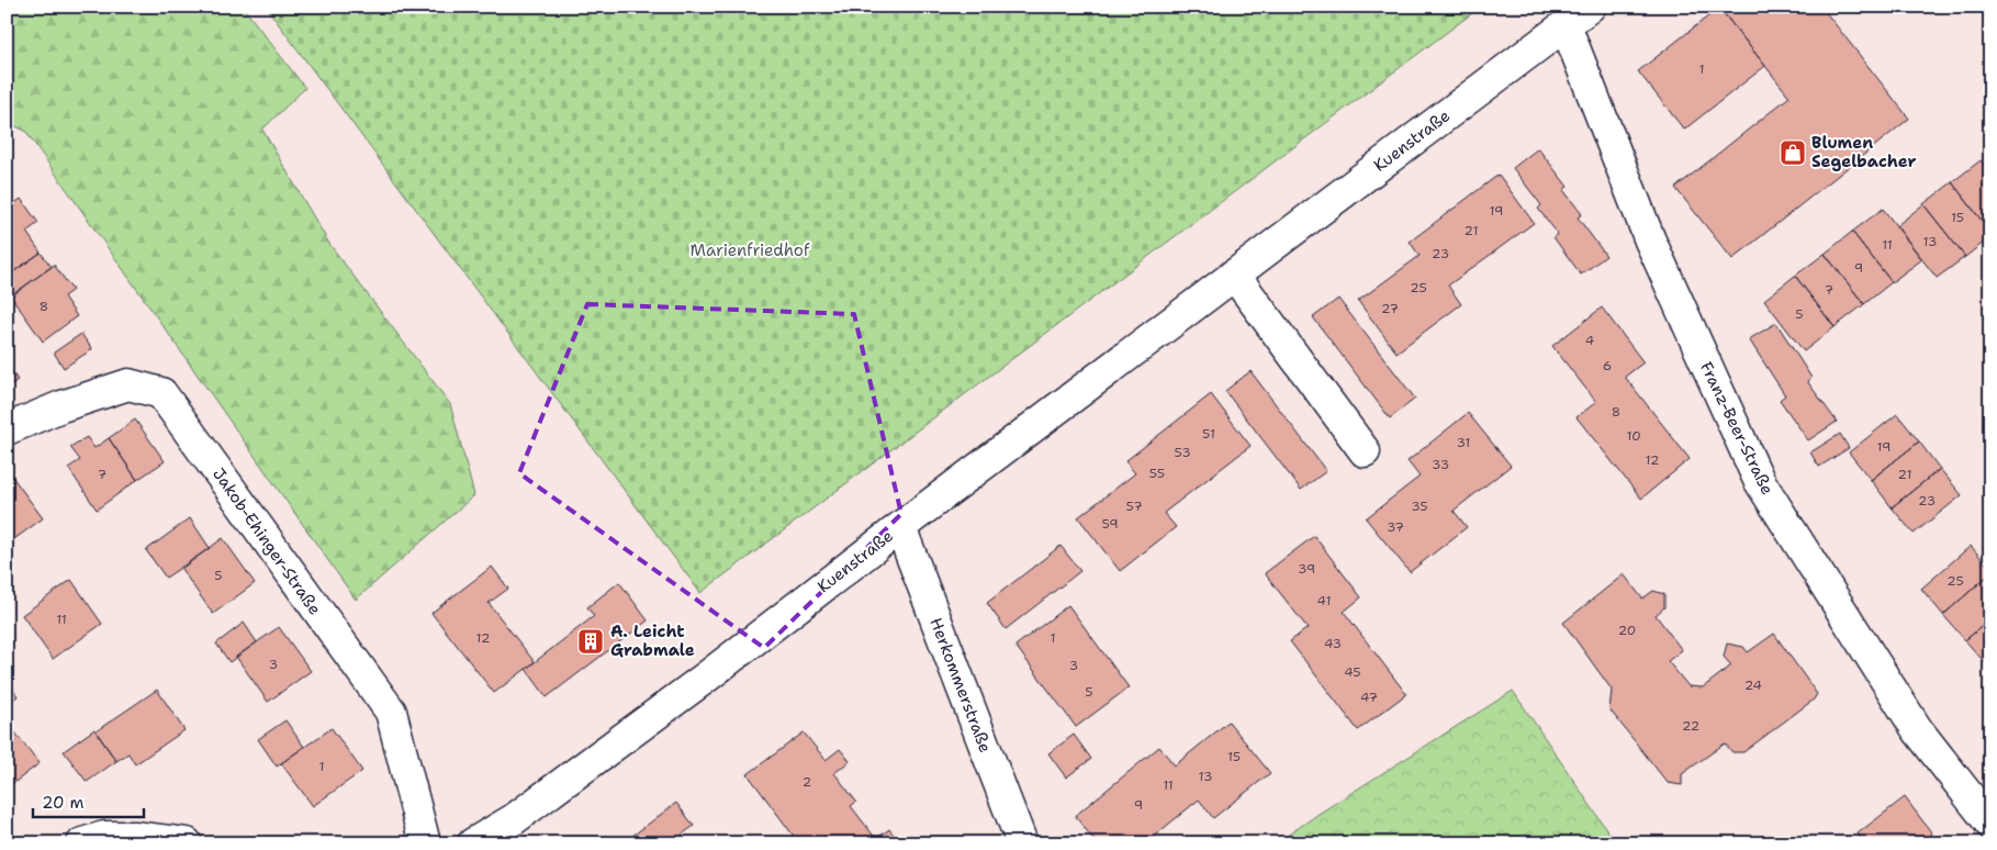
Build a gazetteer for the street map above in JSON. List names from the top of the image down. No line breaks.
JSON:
{"streets":{"street":["Kuenstraße","Franz-Beer-Straße","Jakob-Ehinger-Straße","Herkommerstraße"]},"crossings":[["Kuenstraße","Franz-Beer-Straße"],["Kuenstraße","Herkommerstraße"]],"parks":["Marienfriedhof"],"places":{"shop":["Blumen Segelbacher"],"building":["A. Leicht Grabmale"]},"house_numbers":["1","19","15","21","13","11","23","9","25","7","8","27","5","4","6","8","51","10","31","19","53","12","33","55","7","21","23","57","35","59","37","39","5","25","41","11","20","12","1","43","3","3","45","24","5","47","22","15","1","13","2","11","9"],"scale_bar":"20 m"}
